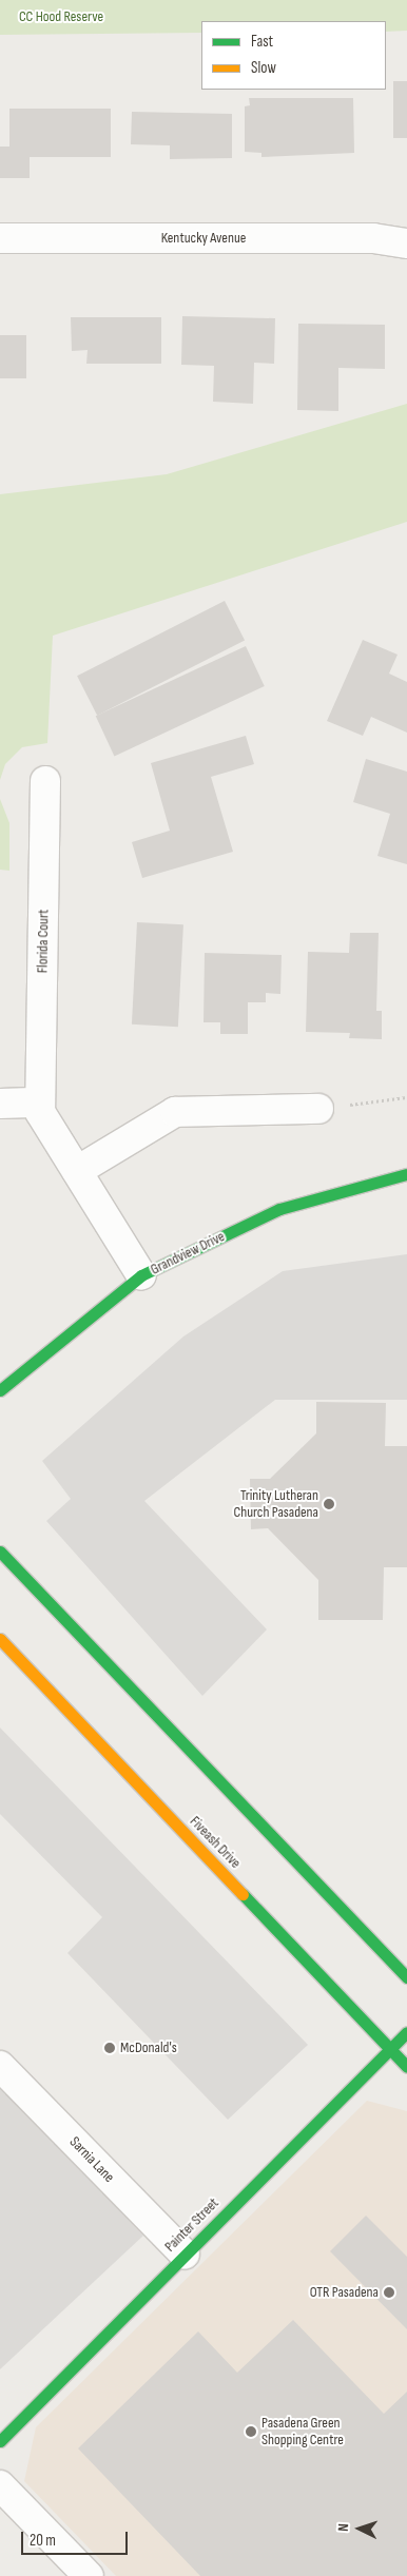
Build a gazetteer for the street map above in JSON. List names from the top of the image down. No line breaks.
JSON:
{"streets":{"main road":["Grandview Drive","Fiveash Drive","Painter Street"],"street":["Kentucky Avenue","Florida Court","Sarnia Lane"]},"crossings":[["Florida Court","Grandview Drive"],["Fiveash Drive","Painter Street"],["Sarnia Lane","Painter Street"]],"parks":["CC Hood Reserve"],"places":["Trinity Lutheran Church Pasadena","McDonald's","OTR Pasadena","Pasadena Green Shopping Centre"],"legend":["Fast","Slow"],"scale_bar":"20 m","north":"left"}
